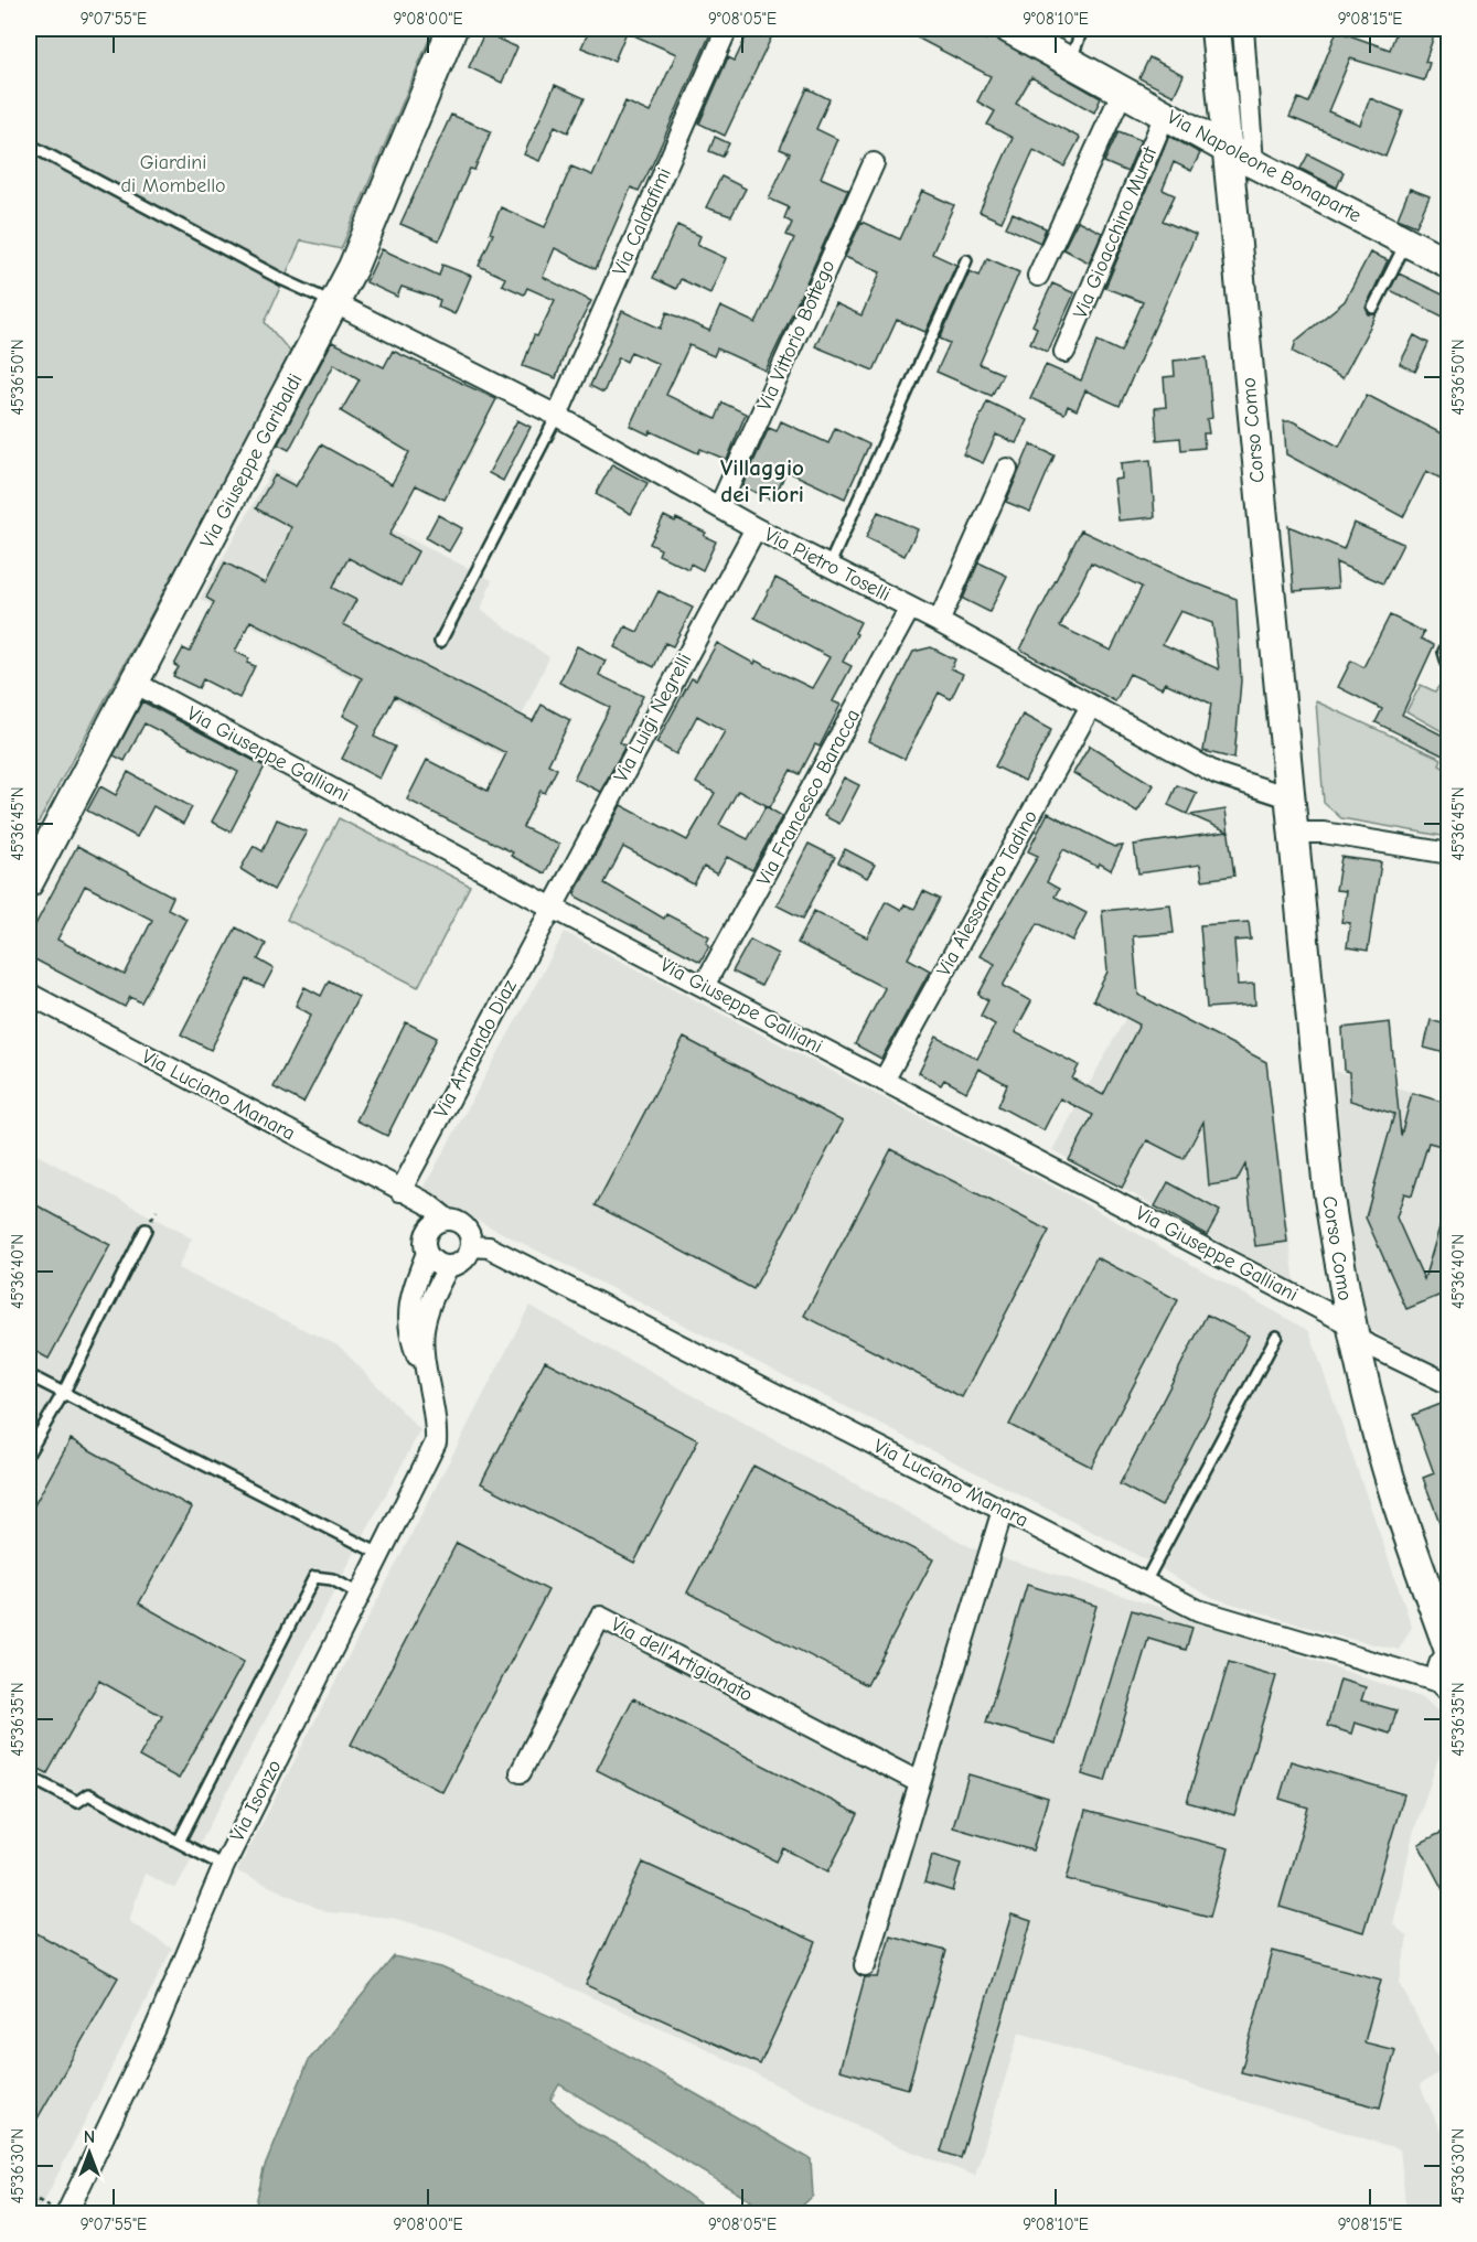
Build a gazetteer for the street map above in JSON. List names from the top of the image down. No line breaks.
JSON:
{"streets":{"main road":["Via Napoleone Bonaparte","Corso Como","Via Giuseppe Garibaldi"],"street":["Via Calatafimi","Via Gioacchino Murat","Via Vittorio Bottego","Via Pietro Toselli","Via Luigi Negrelli","Via Giuseppe Galliani","Via Francesco Baracca","Via Alessandro Tadino","Via Armando Diaz","Via Luciano Manara","Via dell'Artigianato","Via Isonzo"]},"crossings":[["Via Napoleone Bonaparte","Via Gioacchino Murat"],["Via Napoleone Bonaparte","Corso Como"],["Via Calatafimi","Via Pietro Toselli"],["Via Vittorio Bottego","Via Pietro Toselli"],["Corso Como","Via Pietro Toselli"],["Corso Como","Via Giuseppe Galliani"],["Via Giuseppe Garibaldi","Via Pietro Toselli"],["Via Giuseppe Garibaldi","Via Giuseppe Galliani"],["Via Pietro Toselli","Via Luigi Negrelli"],["Via Pietro Toselli","Via Francesco Baracca"],["Via Pietro Toselli","Via Alessandro Tadino"],["Via Luigi Negrelli","Via Giuseppe Galliani"],["Via Luigi Negrelli","Via Armando Diaz"],["Via Giuseppe Galliani","Via Francesco Baracca"],["Via Giuseppe Galliani","Via Alessandro Tadino"],["Via Giuseppe Galliani","Via Armando Diaz"],["Via Armando Diaz","Via Luciano Manara"],["Via Luciano Manara","Via Isonzo"]],"districts":["Villaggio dei Fiori"],"parks":["Giardini di Mombello"],"north":"top","coordinates":["9°07'55\"E","9°08'00\"E","9°08'05\"E","9°08'10\"E","9°08'15\"E","45°36'50\"N","45°36'45\"N","45°36'40\"N","45°36'35\"N","45°36'30\"N"]}
